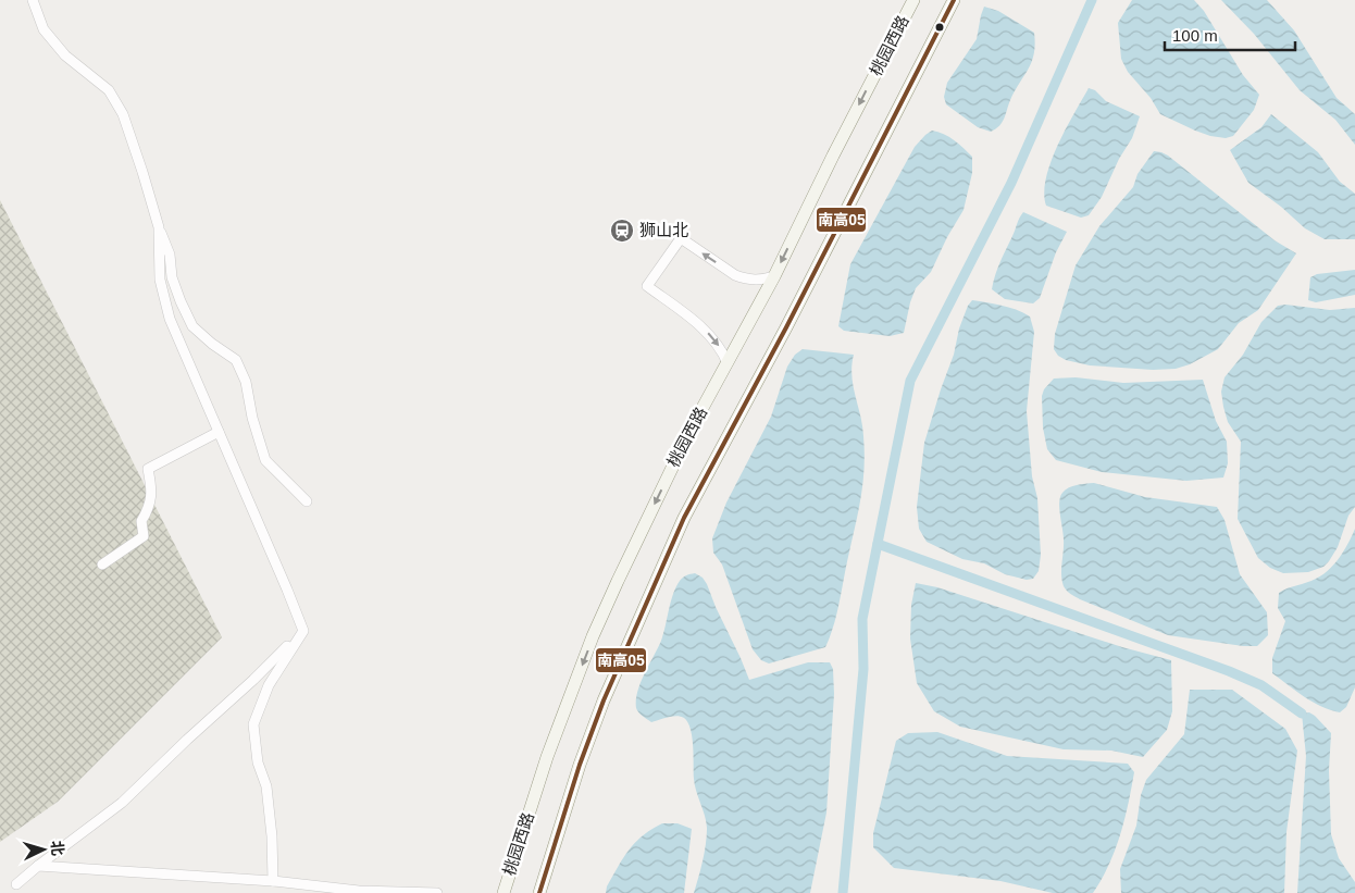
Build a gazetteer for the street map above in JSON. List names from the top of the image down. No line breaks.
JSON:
{"streets":{"main road":["桃园西路"]},"places":{"station":["狮山北"]},"lines":["transit line 南高05"],"scale_bar":"100 m","north":"right"}
